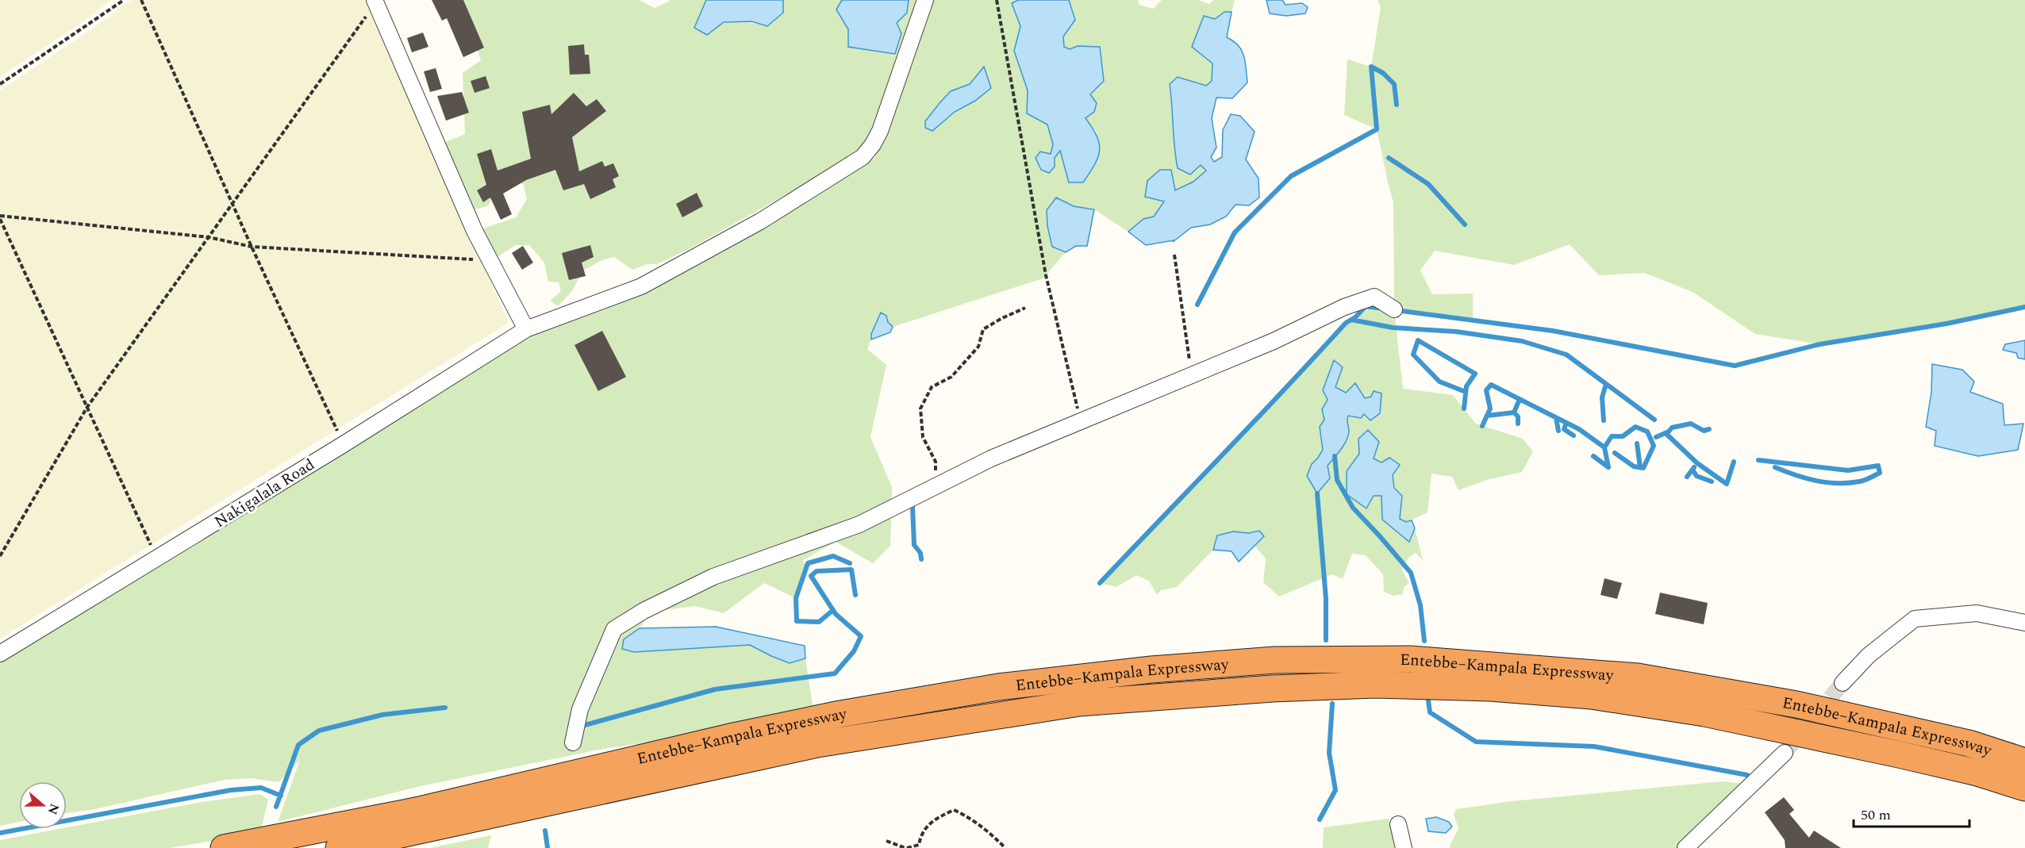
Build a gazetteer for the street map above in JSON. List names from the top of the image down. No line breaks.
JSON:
{"streets":{"highway":["Entebbe–Kampala Expressway"],"street":["Nakigalala Road"]},"scale_bar":"50 m","north":"right"}
